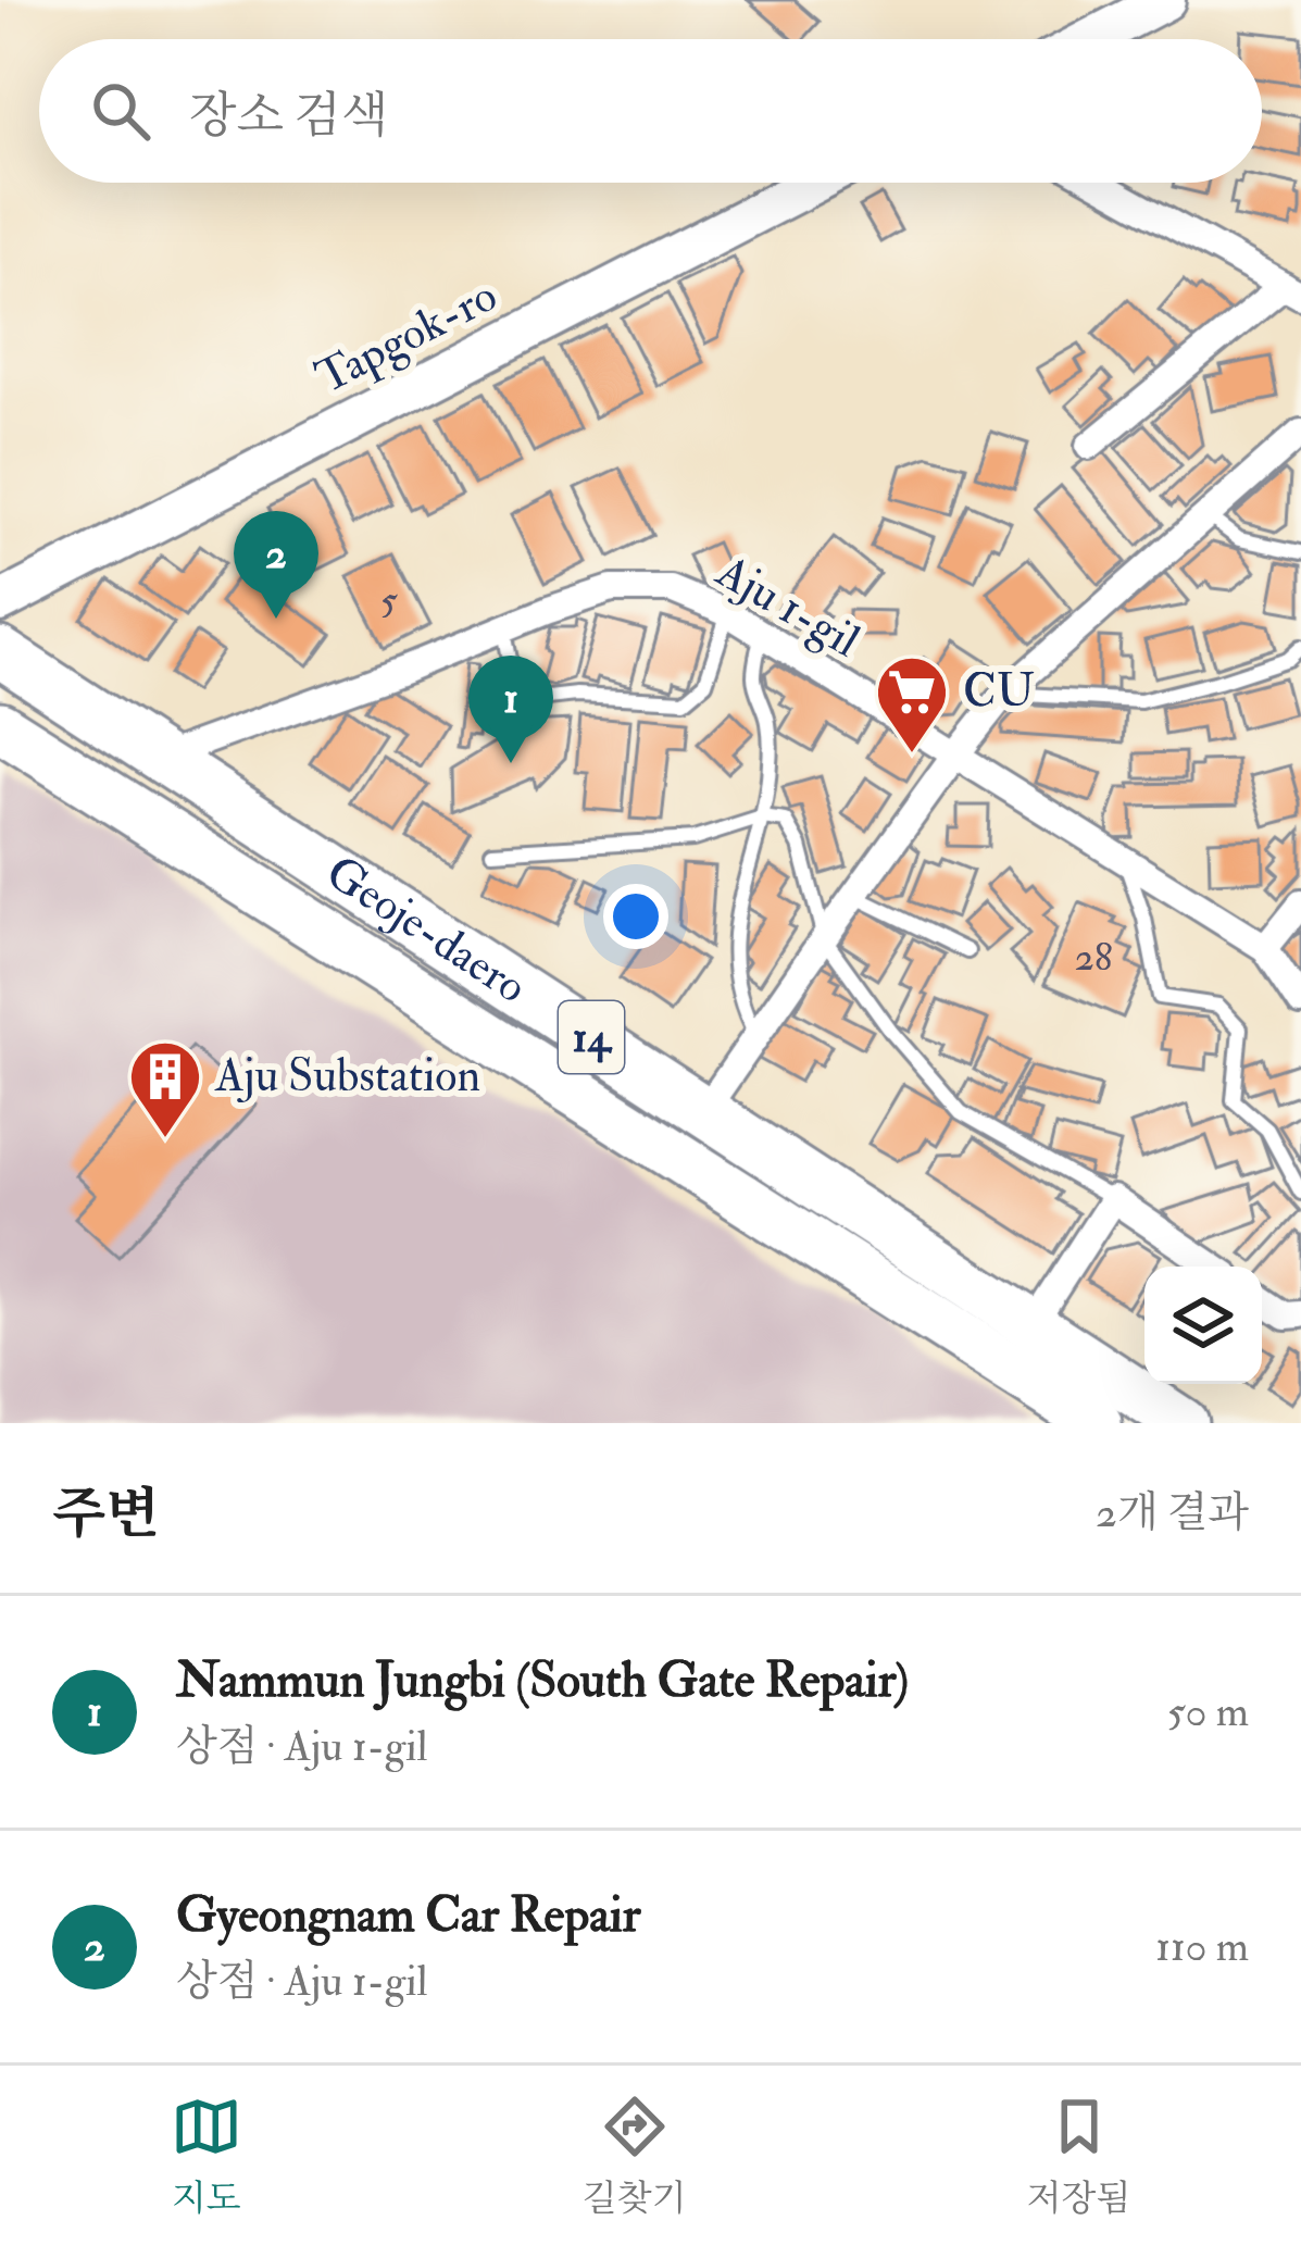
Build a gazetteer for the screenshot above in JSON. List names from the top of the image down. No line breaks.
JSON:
{"streets":{"highway":["Geoje-daero","14"],"street":["Tapgok-ro","Aju 1-gil"]},"crossings":[["Aju 1-gil","Geoje-daero"]],"places":{"supermarket":["CU"],"building":["Aju Substation"]},"house_numbers":["5","28"],"page":{"search":"장소 검색","pins":["2","1"],"heading":["주변","2개 결과"],"list":[{"mark":"1","name":"Nammun Jungbi (South Gate Repair)","note":"상점 · Aju 1-gil","value":"50 m"},{"mark":"2","name":"Gyeongnam Car Repair","note":"상점 · Aju 1-gil","value":"110 m"}],"nav":["지도","길찾기","저장됨"]}}
